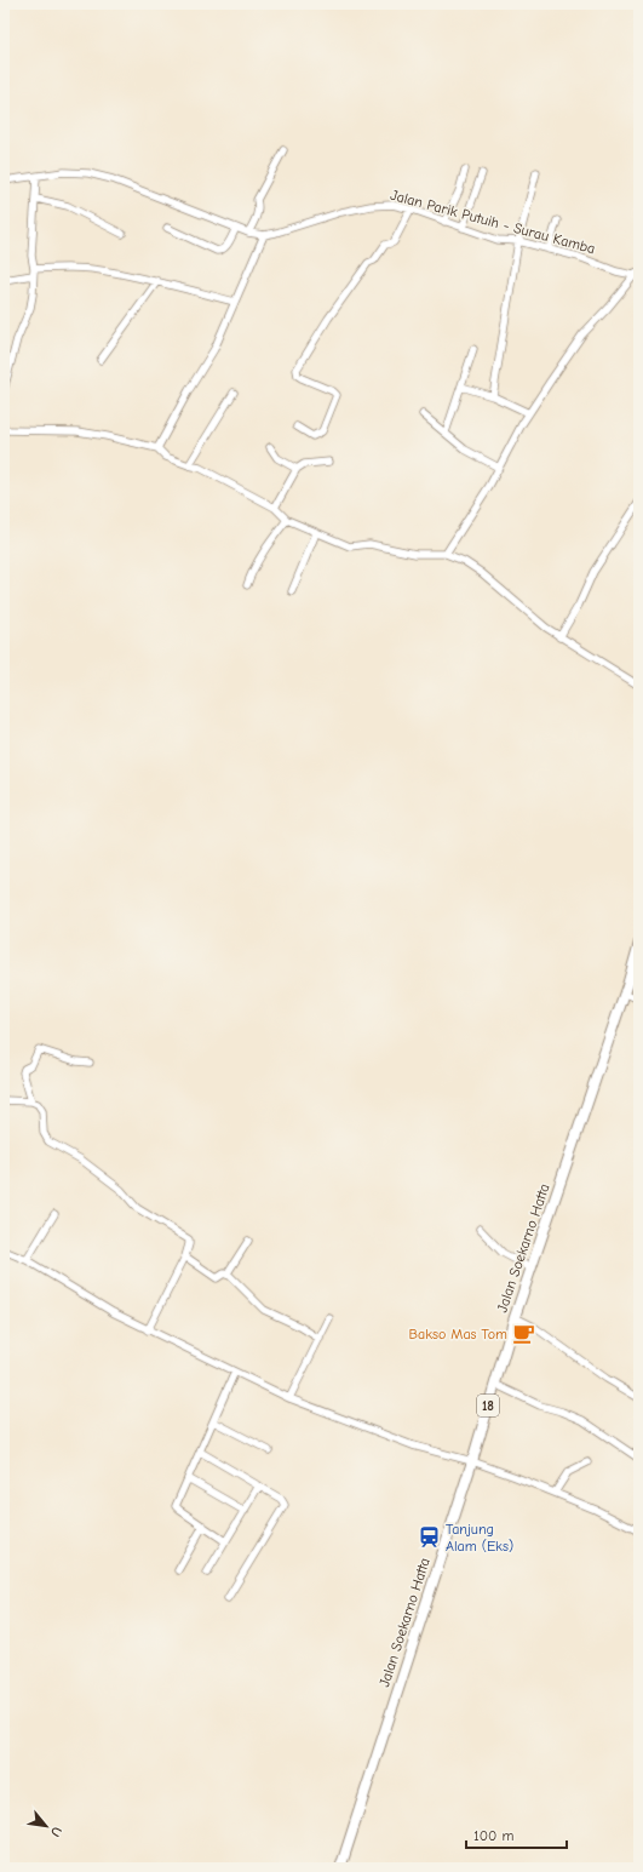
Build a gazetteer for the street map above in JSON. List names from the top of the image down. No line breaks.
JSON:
{"streets":{"highway":["Jalan Soekarno Hatta","18"],"street":["Jalan Parik Putuih - Surau Kamba"]},"places":{"cafe":["Bakso Mas Tom"],"station":["Tanjung Alam (Eks)"]},"scale_bar":"100 m","north":"bottom right"}
